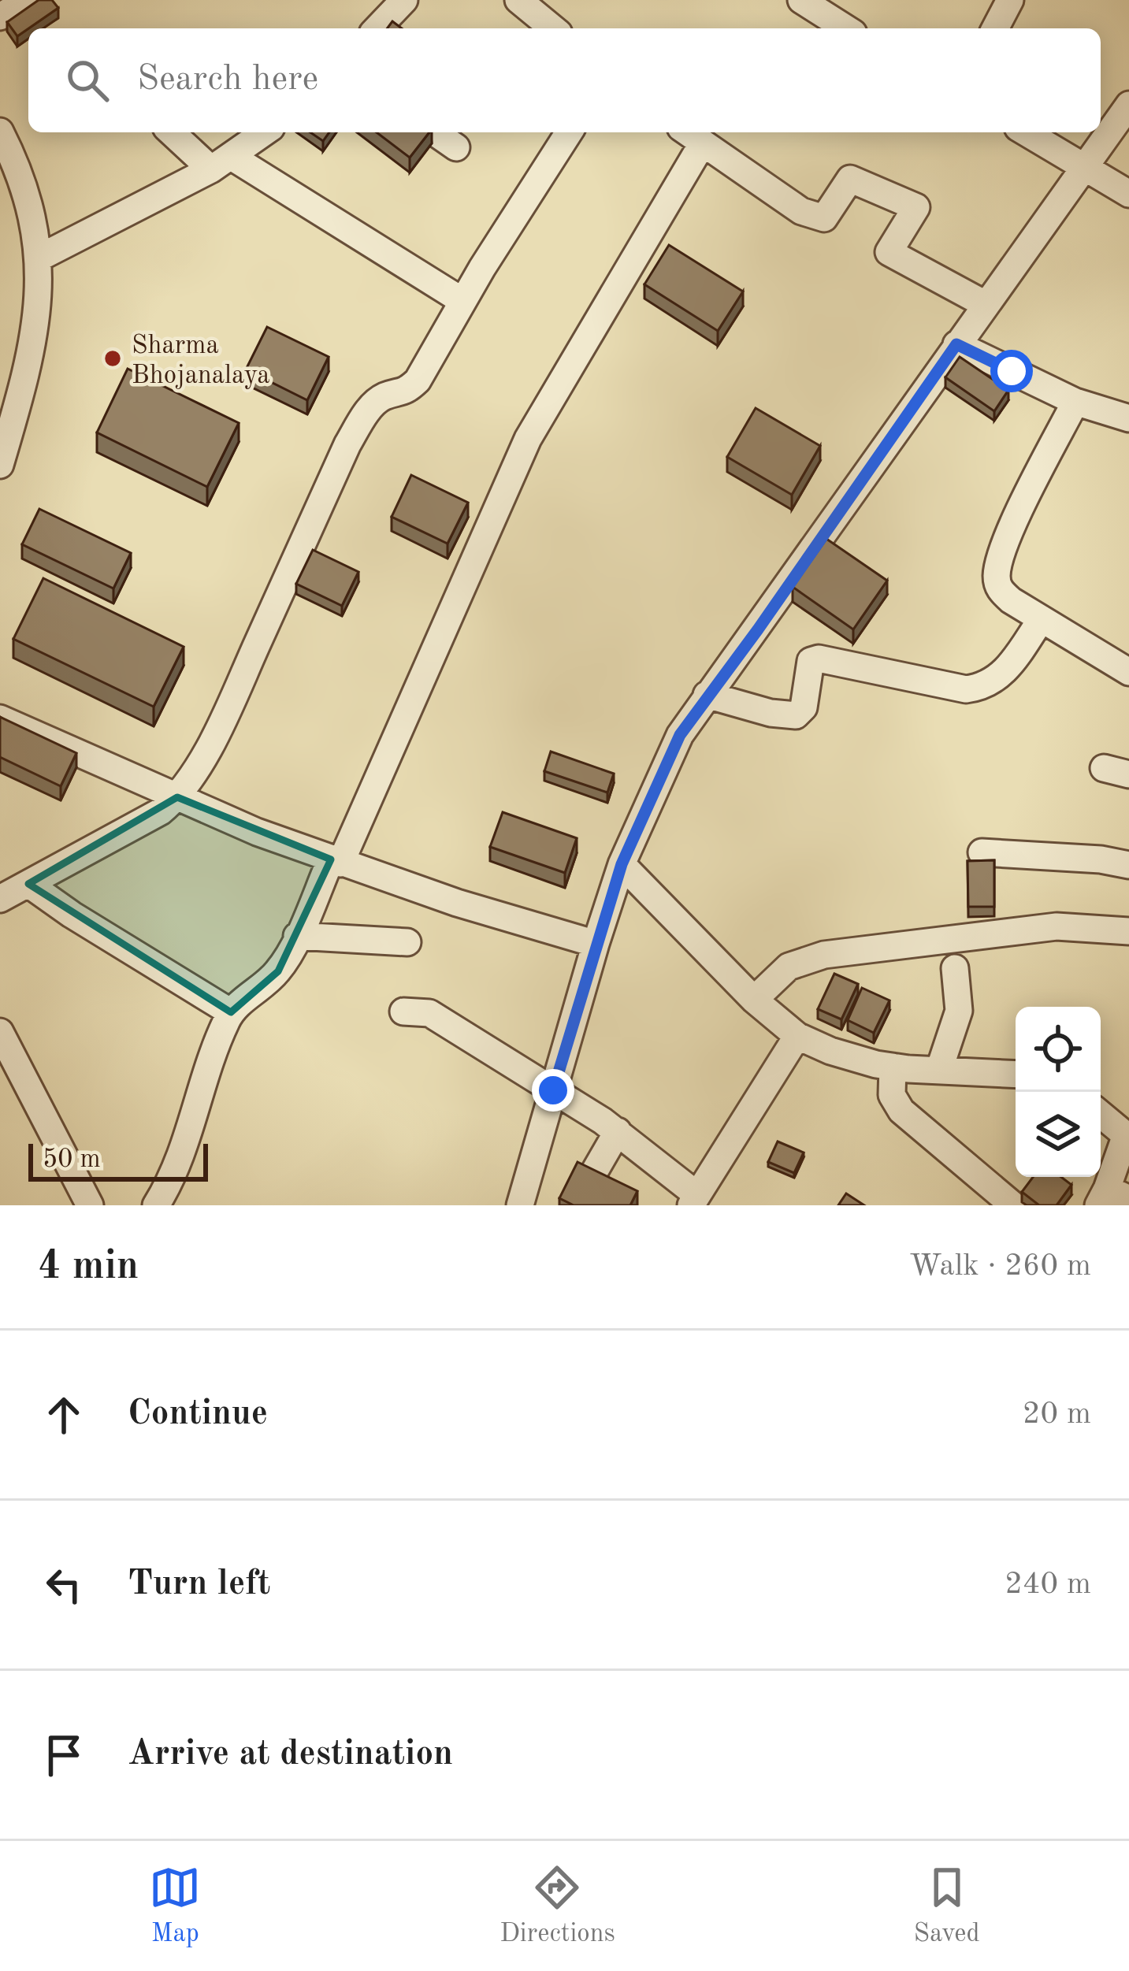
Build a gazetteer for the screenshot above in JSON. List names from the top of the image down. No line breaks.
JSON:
{"places":["Sharma Bhojanalaya"],"scale_bar":"50 m","page":{"search":"Search here","scale":"50 m","heading":["4 min","Walk · 260 m"],"list":[["Continue","20 m"],["Turn left","240 m"],"Arrive at destination"],"nav":["Map","Directions","Saved"]}}
